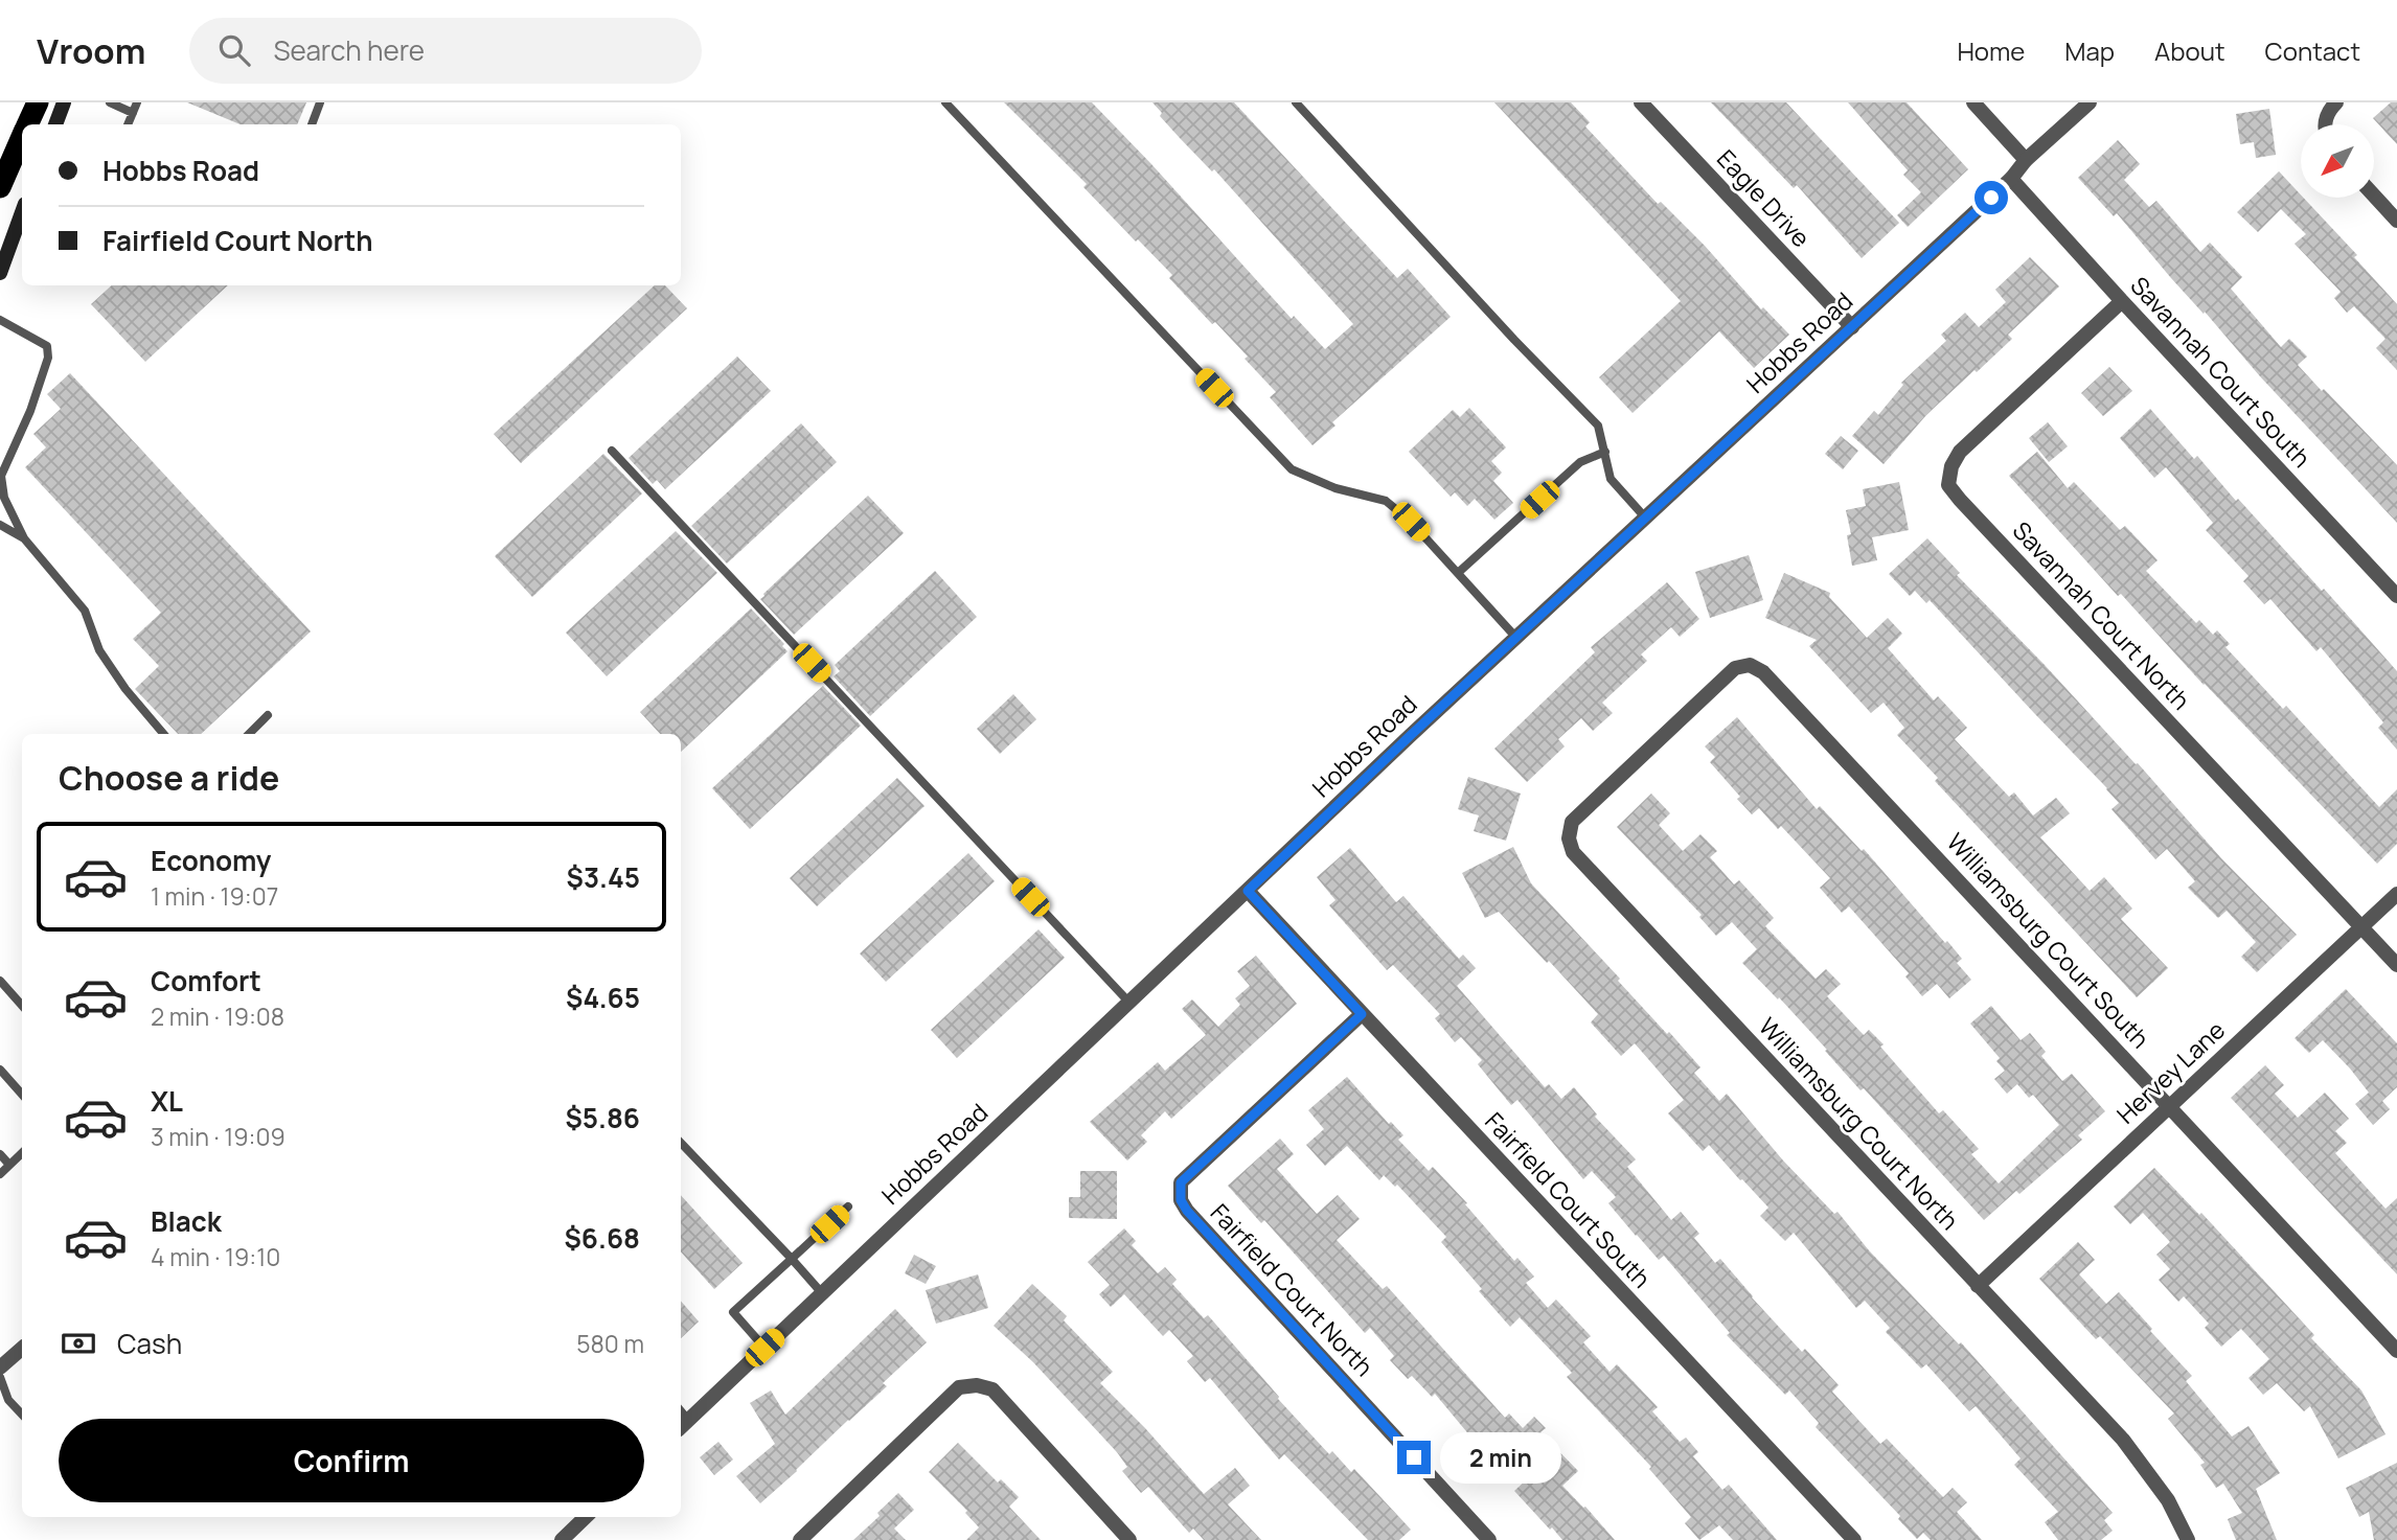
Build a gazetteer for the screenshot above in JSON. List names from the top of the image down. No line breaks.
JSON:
{"streets":{"street":["Eagle Drive","Hobbs Road","Savannah Court South","Savannah Court North","Williamsburg Court South","Hervey Lane","Williamsburg Court North","Fairfield Court South","Fairfield Court North"]},"crossings":[["Eagle Drive","Hobbs Road"],["Hobbs Road","Savannah Court South"],["Hobbs Road","Fairfield Court South"],["Savannah Court South","Savannah Court North"],["Savannah Court North","Hervey Lane"],["Williamsburg Court South","Hervey Lane"],["Williamsburg Court South","Williamsburg Court North"],["Hervey Lane","Williamsburg Court North"],["Fairfield Court South","Fairfield Court North"]],"north":"bottom left","page":{"header":"Vroom","search":"Search here","nav":["Home","Map","About","Contact"],"banner":["Hobbs Road","Fairfield Court North"],"heading":"Choose a ride","list":[{"name":"Economy","note":"1 min · 19:07","value":"$3.45"},{"name":"Comfort","note":"2 min · 19:08","value":"$4.65"},{"name":"XL","note":"3 min · 19:09","value":"$5.86"},{"name":"Black","note":"4 min · 19:10","value":"$6.68"}],"pay":["Cash","580 m"],"buttons":"Confirm","bubble":"2 min"}}
